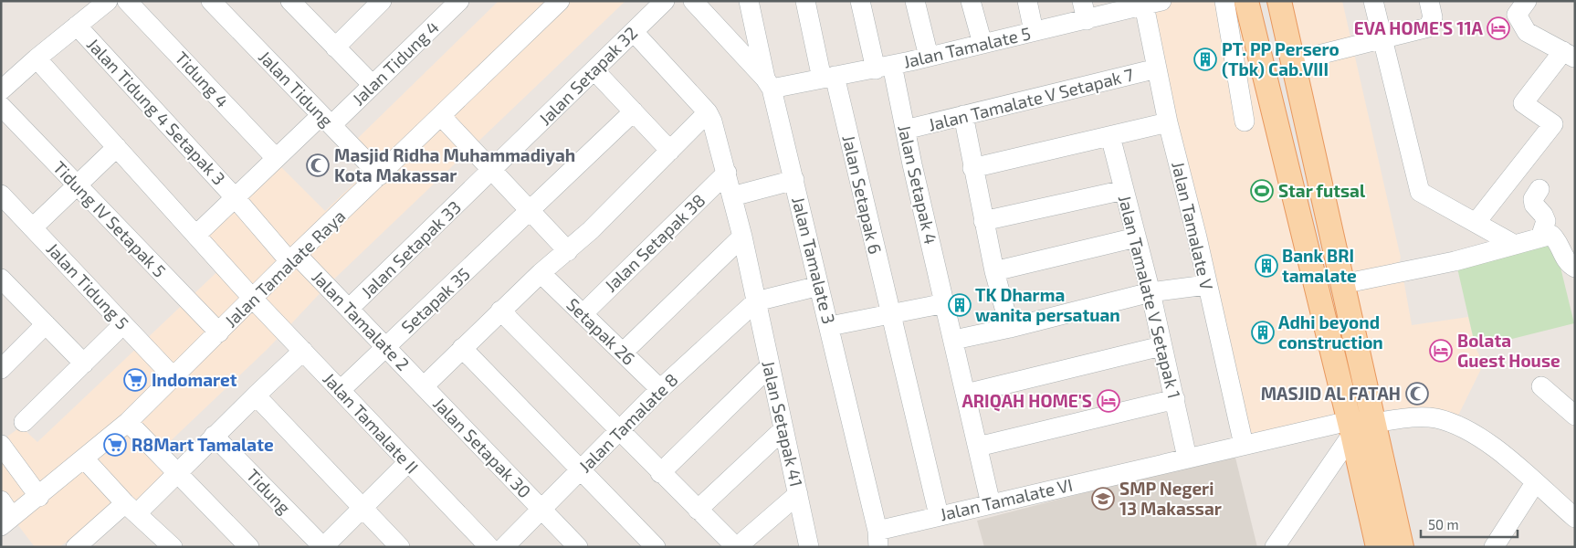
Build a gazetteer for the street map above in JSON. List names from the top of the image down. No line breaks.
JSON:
{"streets":{"street":["Jalan Tamalate 5","Jalan Tidung 4","Jalan Setapak 32","Tidung 4","Jalan Tidung","Jalan Tamalate V Setapak 7","Jalan Tidung 4 Setapak 3","Jalan Setapak 4","Jalan Setapak 6","Tidung IV Setapak 5","Jalan Tamalate V","Jalan Setapak 38","Jalan Setapak 33","Jalan Tamalate 3","Jalan Tamalate Raya","Jalan Tidung 5","Jalan Tamalate V Setapak 1","Setapak 35","Jalan Tamalate 2","Setapak 26","Jalan Tamalate II","Jalan Tamalate 8","Jalan Setapak 41","Jalan Setapak 30","Tidung","Jalan Tamalate VI"]},"crossings":[["Jalan Tamalate 5","Jalan Setapak 4"],["Jalan Tamalate 5","Jalan Setapak 6"],["Jalan Tamalate 5","Jalan Tamalate V"],["Jalan Tamalate 5","Jalan Tamalate 3"],["Jalan Tidung 4","Tidung 4"],["Jalan Tidung 4","Jalan Tidung"],["Jalan Tidung 4","Jalan Tidung 4 Setapak 3"],["Jalan Tidung 4","Jalan Tamalate 2"],["Jalan Tidung 4","Jalan Tamalate II"],["Jalan Setapak 32","Jalan Setapak 33"],["Jalan Tidung","Jalan Tamalate Raya"],["Jalan Tamalate V Setapak 7","Jalan Setapak 4"],["Jalan Tamalate V Setapak 7","Jalan Tamalate V"],["Jalan Tidung 4 Setapak 3","Jalan Tamalate 2"],["Jalan Setapak 4","Jalan Tamalate VI"],["Jalan Setapak 6","Jalan Tamalate VI"],["Tidung IV Setapak 5","Jalan Tamalate Raya"],["Jalan Tamalate V","Jalan Tamalate VI"],["Jalan Setapak 38","Setapak 26"],["Jalan Setapak 38","Jalan Setapak 41"],["Jalan Setapak 33","Jalan Tamalate 2"],["Jalan Tamalate 3","Jalan Tamalate VI"],["Jalan Tamalate Raya","Jalan Tidung 5"],["Jalan Tamalate Raya","Jalan Tamalate 2"],["Jalan Tamalate Raya","Jalan Tamalate II"],["Jalan Tamalate V Setapak 1","Jalan Tamalate VI"],["Setapak 35","Jalan Tamalate 2"],["Setapak 35","Jalan Tamalate II"],["Jalan Tamalate 2","Jalan Setapak 30"],["Setapak 26","Jalan Tamalate 8"],["Jalan Tamalate 8","Jalan Setapak 41"],["Jalan Tamalate 8","Jalan Setapak 30"]],"places":{"hotel":["EVA HOME'S 11A","Bolata Guest House","ARIQAH HOME'S"],"building":["PT. PP Persero (Tbk) Cab.VIII","Bank BRI tamalate","TK Dharma wanita persatuan","Adhi beyond construction"],"mosque":["Masjid Ridha Muhammadiyah Kota Makassar","MASJID AL FATAH"],"sports":["Star futsal"],"supermarket":["Indomaret","R8Mart Tamalate"],"school or university":["SMP Negeri 13 Makassar"]},"scale_bar":"50 m"}
